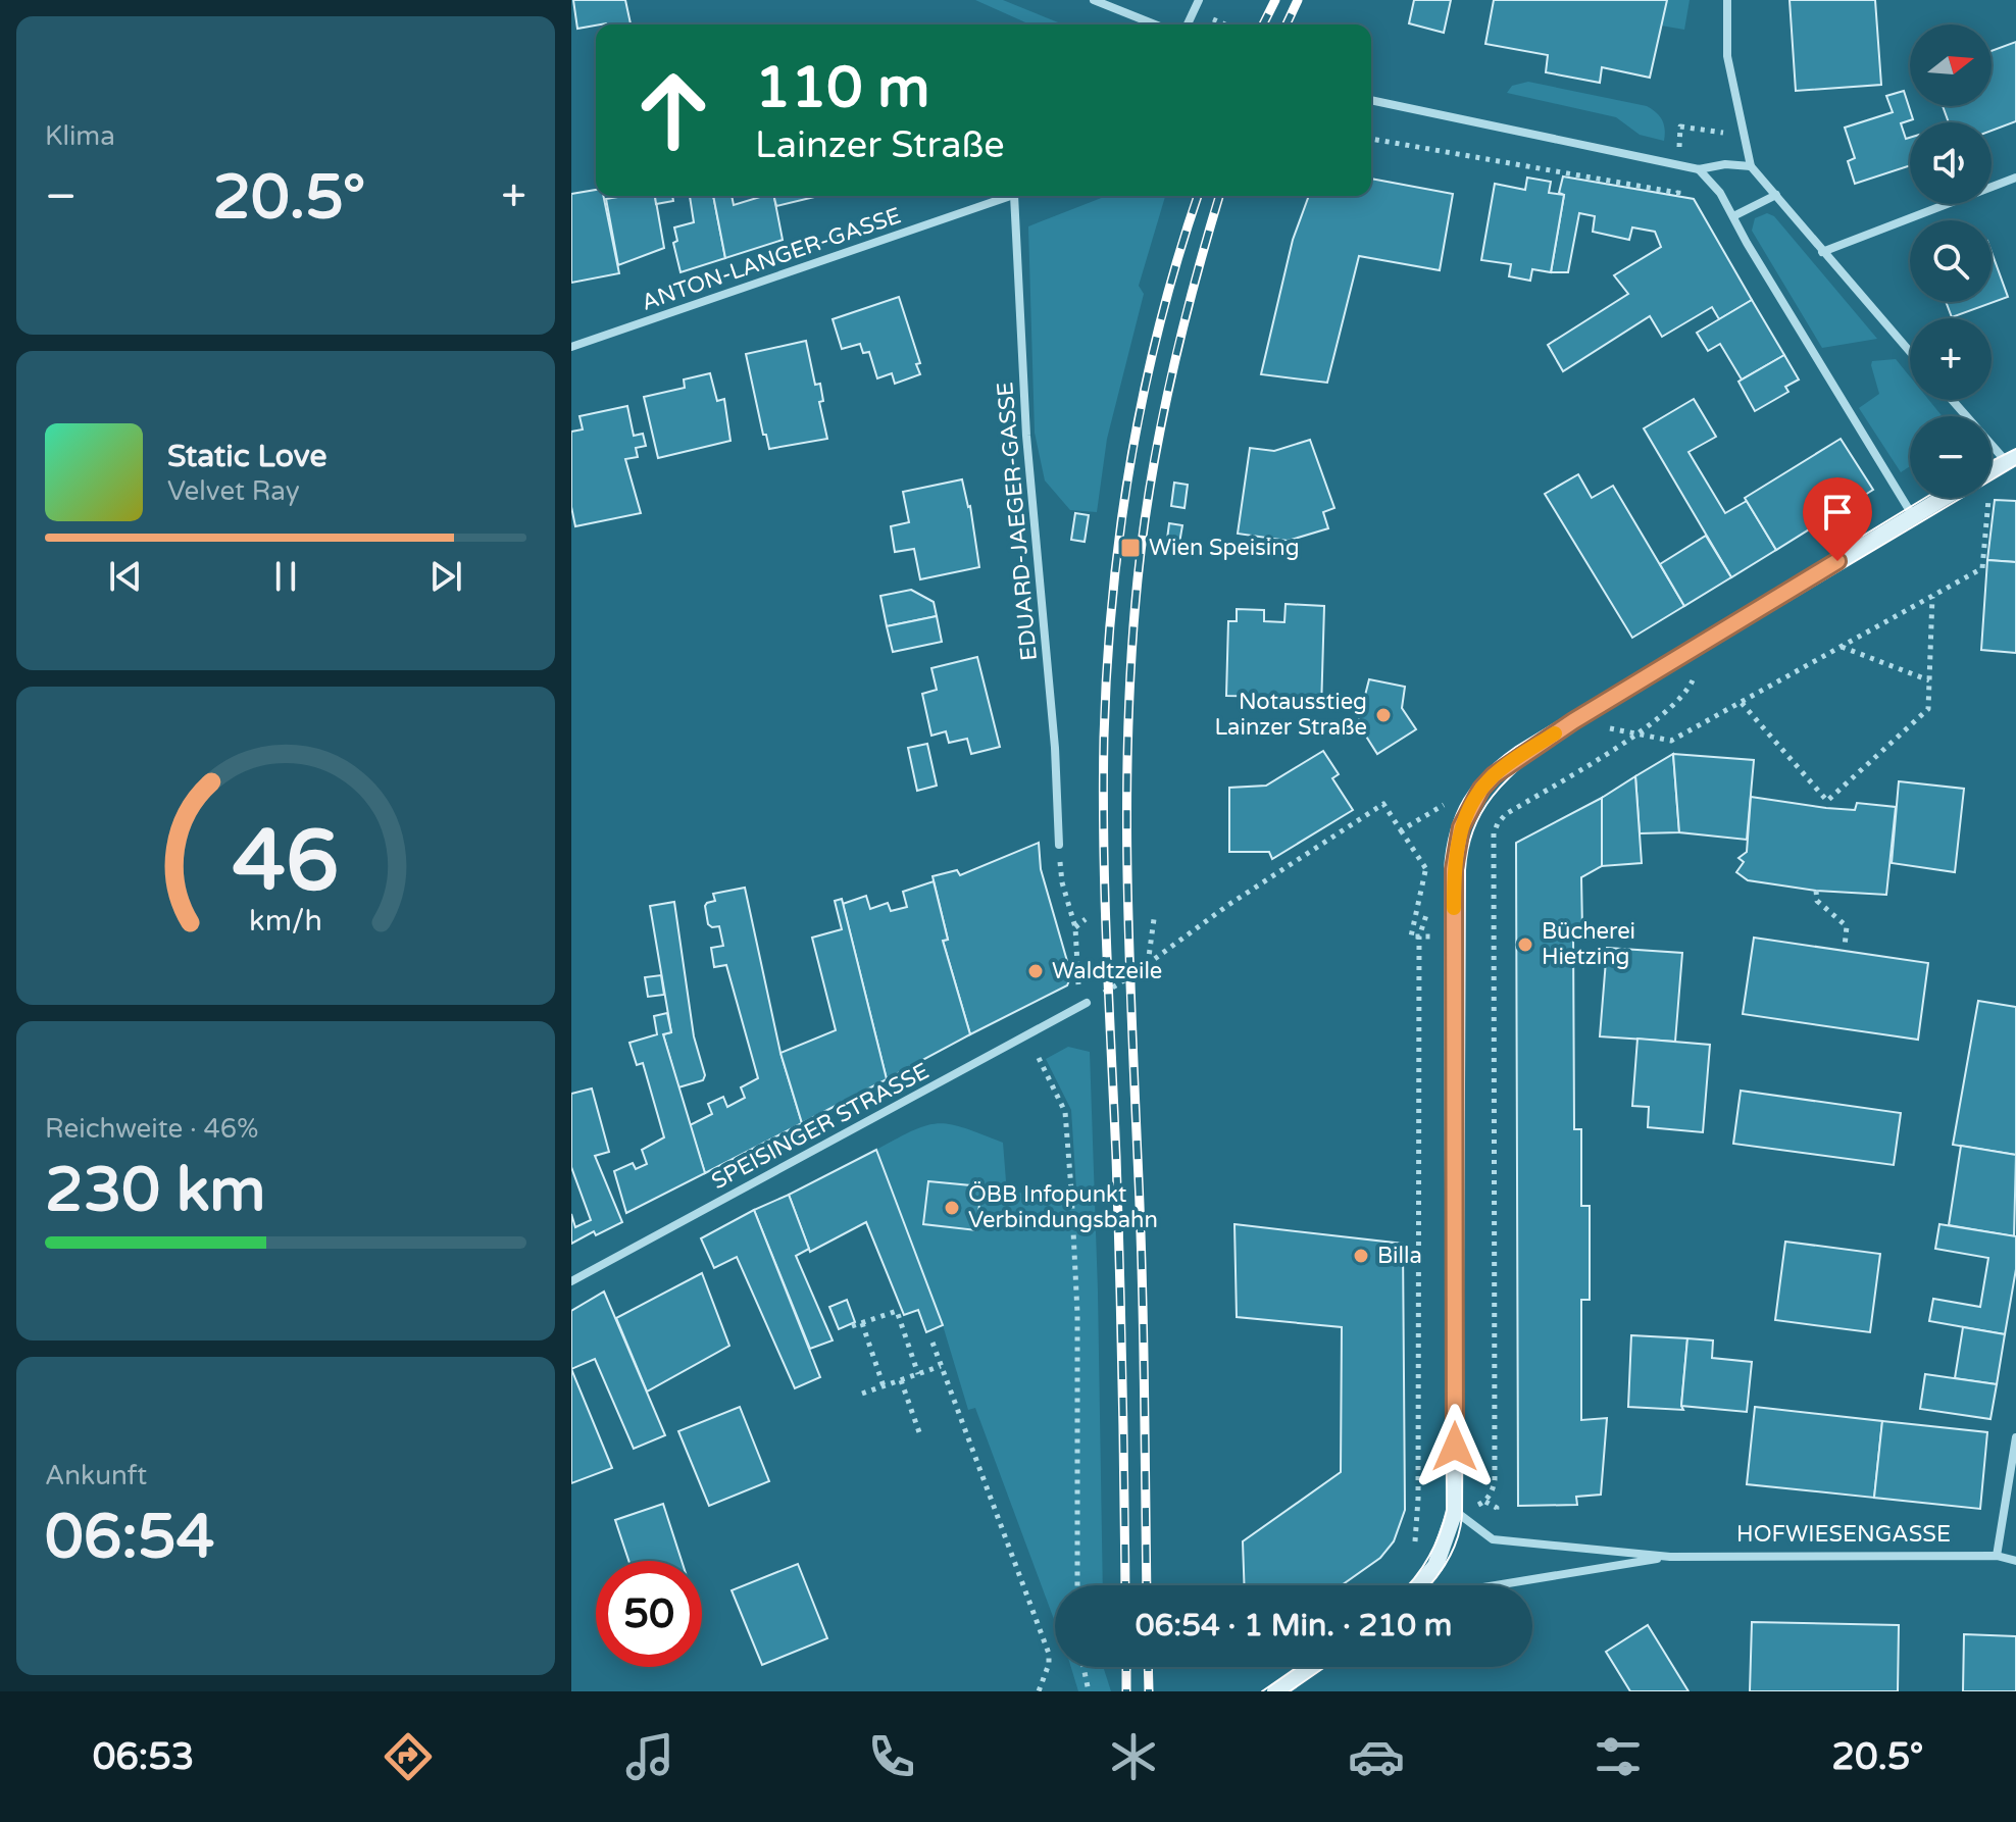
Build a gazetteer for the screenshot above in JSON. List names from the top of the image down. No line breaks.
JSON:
{"streets":{"main road":["HOFWIESENGASSE"],"street":["ANTON-LANGER-GASSE","EDUARD-JAEGER-GASSE","SPEISINGER STRASSE"]},"places":{"transit":["Wien Speising"],"other":["Notausstieg Lainzer Straße","Bücherei Hietzing","Waldtzeile","ÖBB Infopunkt Verbindungsbahn","Billa"]},"north":"right","page":{"tile":["Klima",["Reichweite · 46%","230 km"],["Ankunft","06:54"]],"map_buttons":["+","−"],"turn":["110 m","Lainzer Straße"],"heat":["−","20.5°","+"],"song":["Static Love","Velvet Ray"],"limit":"50","trip":"06:54 · 1 Min. · 210 m","tabs":["06:53","20.5°"],"gauge":["46","km/h"]}}
